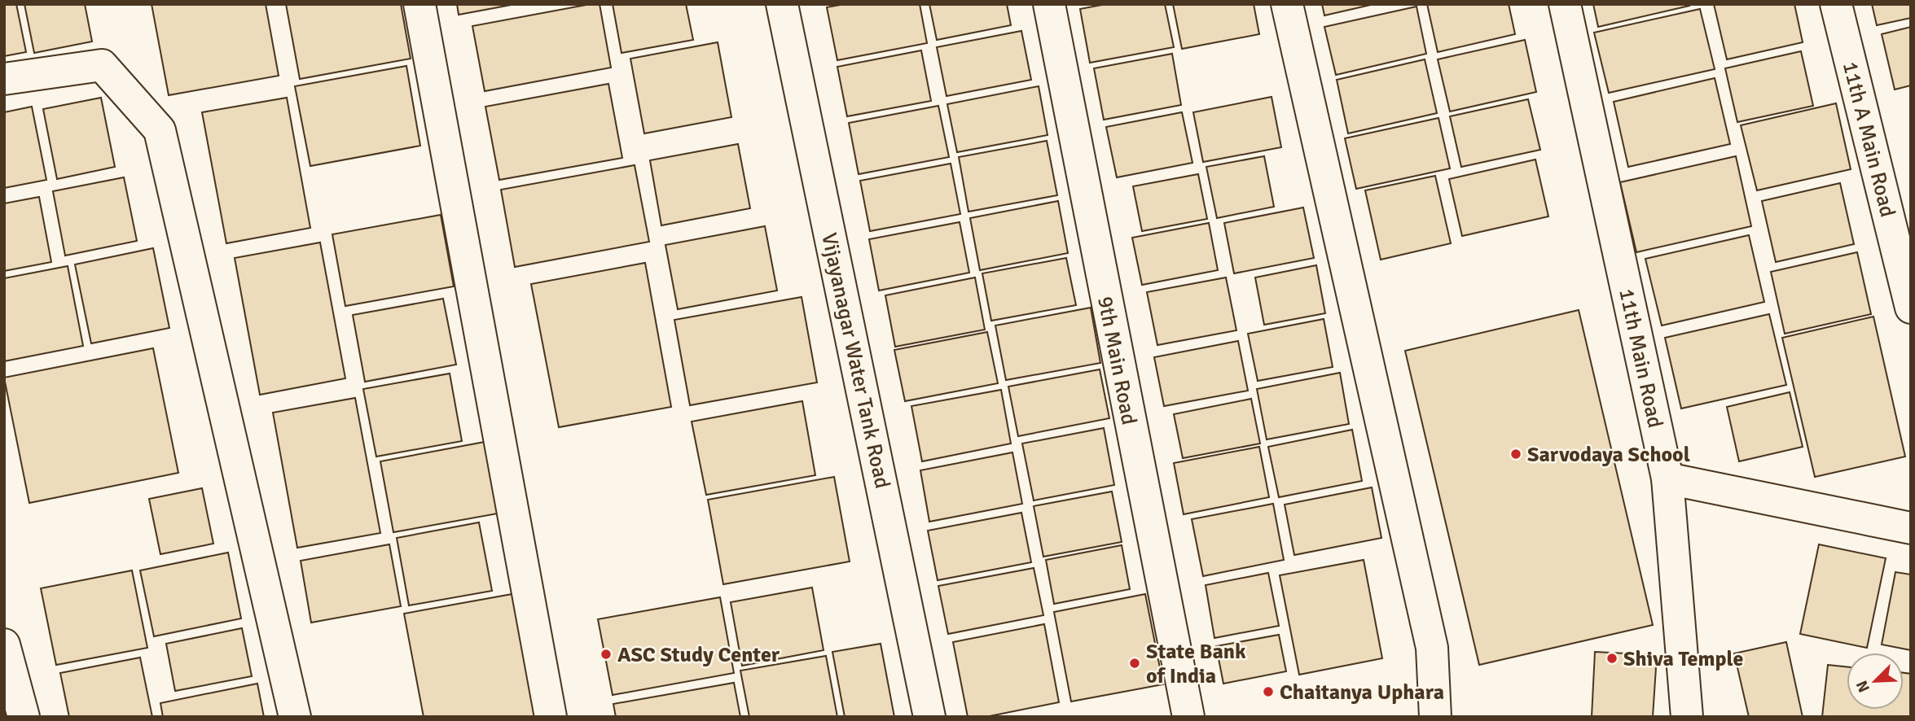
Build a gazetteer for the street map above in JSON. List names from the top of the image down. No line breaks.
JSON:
{"streets":{"street":["11th A Main Road","11th Main Road","Vijayanagar Water Tank Road","9th Main Road"]},"places":["Sarvodaya School","ASC Study Center","Shiva Temple","State Bank of India","Chaitanya Uphara"],"north":"bottom left"}
